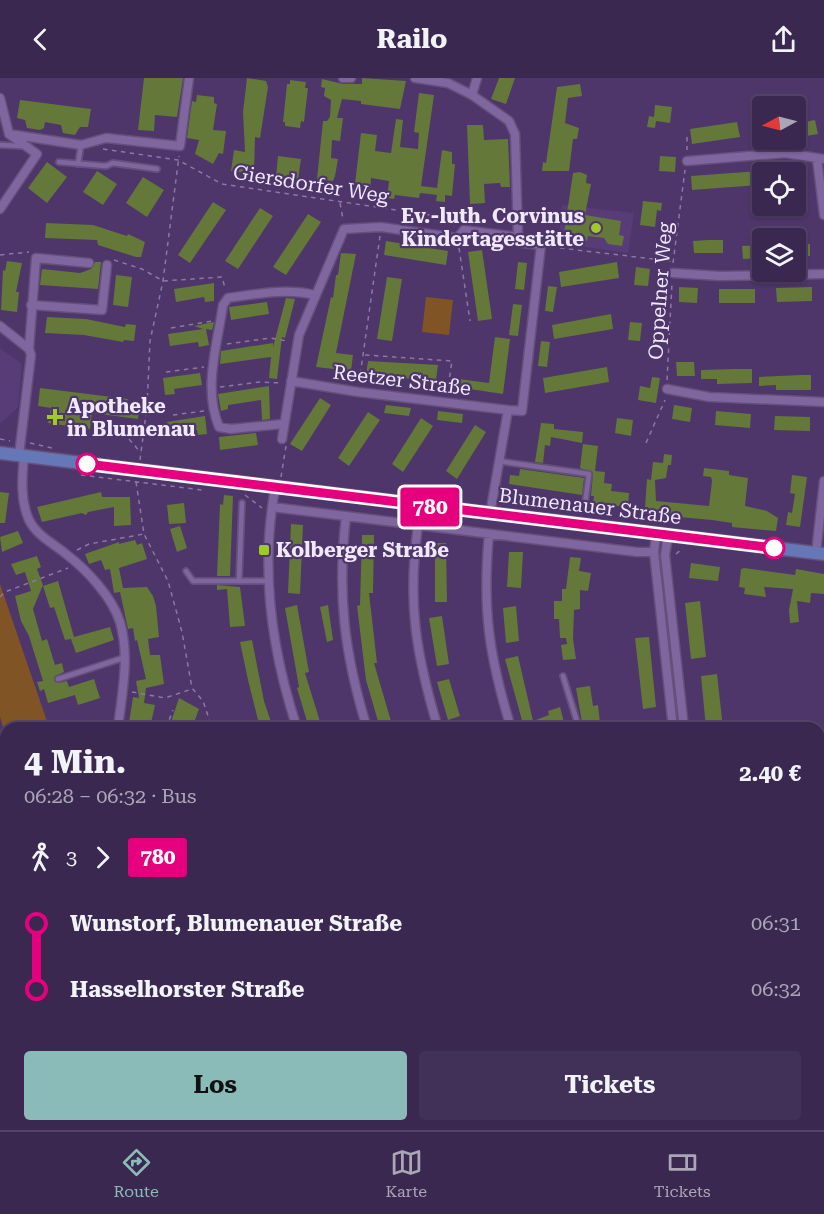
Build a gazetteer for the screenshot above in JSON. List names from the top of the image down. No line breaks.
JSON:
{"streets":{"street":["Reetzer Straße","Blumenauer Straße"],"path":["Giersdorfer Weg","Oppelner Weg"]},"places":{"other":["Ev.-luth. Corvinus Kindertagesstätte"],"health":["Apotheke in Blumenau"],"transit":["Kolberger Straße"]},"lines":["bus line 780"],"north":"left","page":{"header":"Railo","on_map":"780","heading":["4 Min.","06:28 – 06:32 · Bus","2.40 €"],"legs":["3","780"],"list":[{"name":"Wunstorf, Blumenauer Straße","value":"06:31"},{"name":"Hasselhorster Straße","value":"06:32"}],"buttons":["Los","Tickets"],"tabs":["Route","Karte","Tickets"]}}
